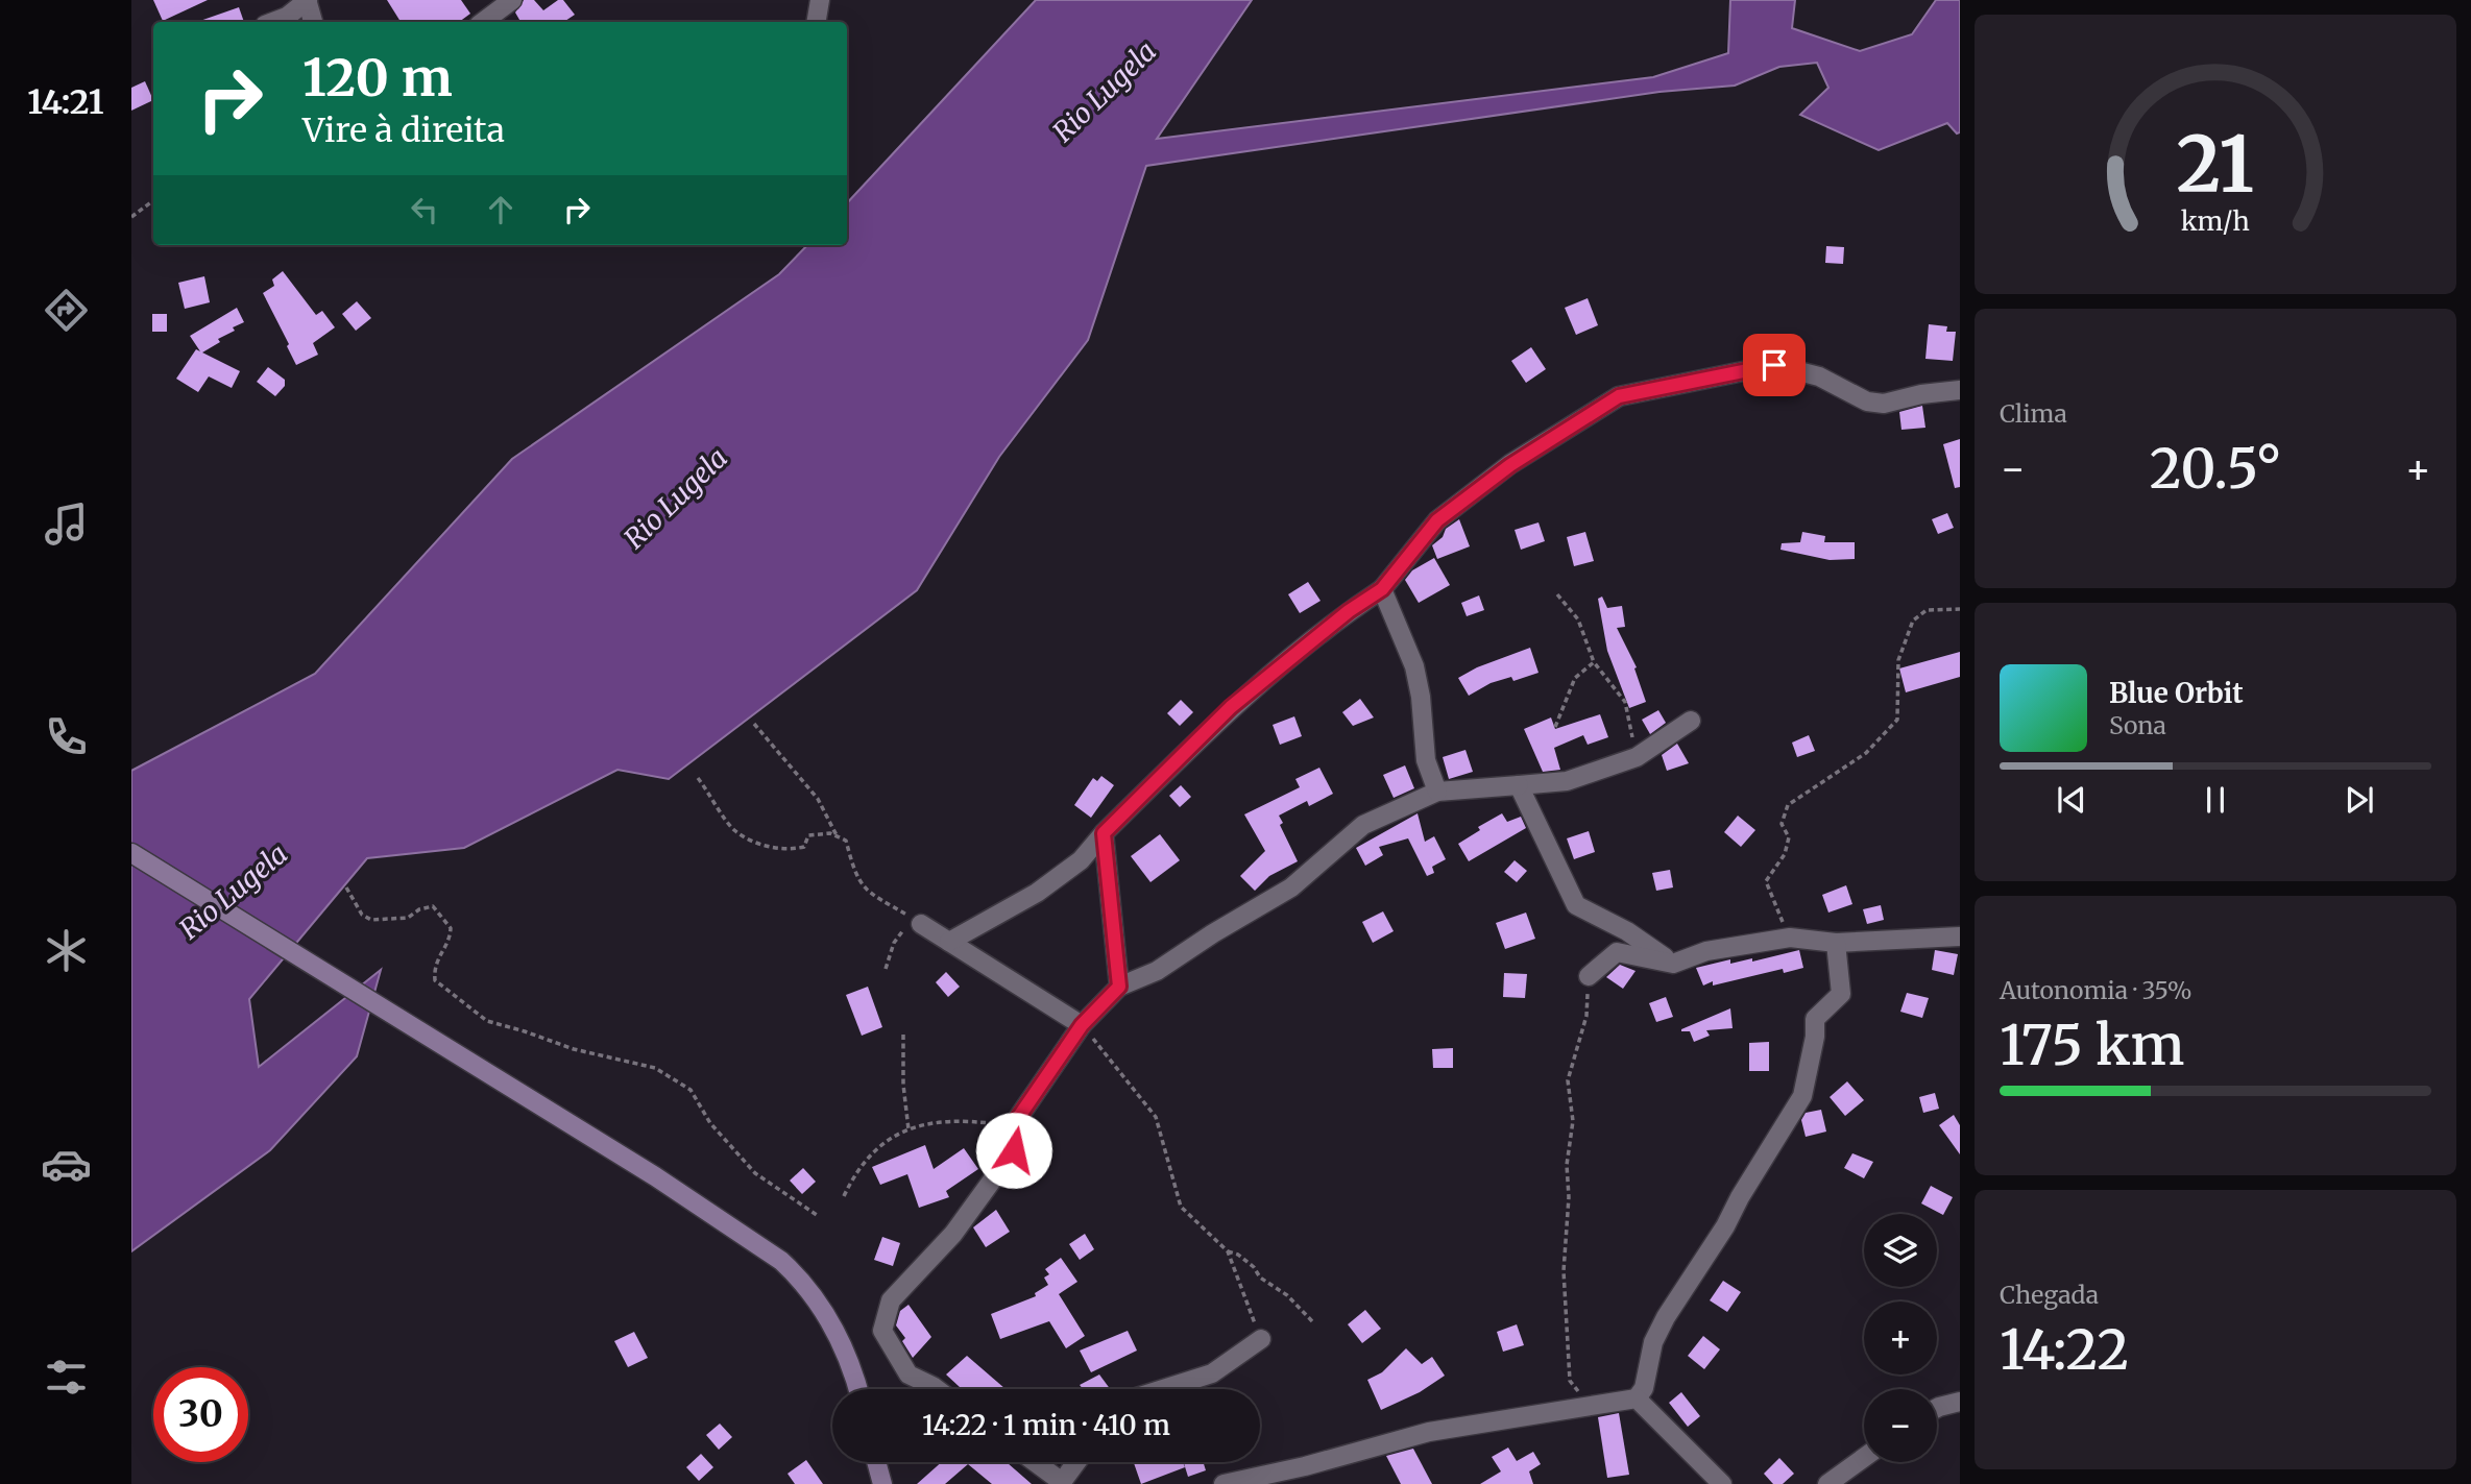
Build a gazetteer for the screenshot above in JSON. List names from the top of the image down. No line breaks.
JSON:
{"water":["Rio Lugela"],"page":{"tabs":"14:21","turn":["120 m","Vire à direita"],"tile":["Clima",["Autonomia · 35%","175 km"],["Chegada","14:22"]],"heat":["−","20.5°","+"],"song":["Blue Orbit","Sona"],"map_buttons":["+","−"],"limit":"30","trip":"14:22 · 1 min · 410 m","gauge":["21","km/h"]}}
